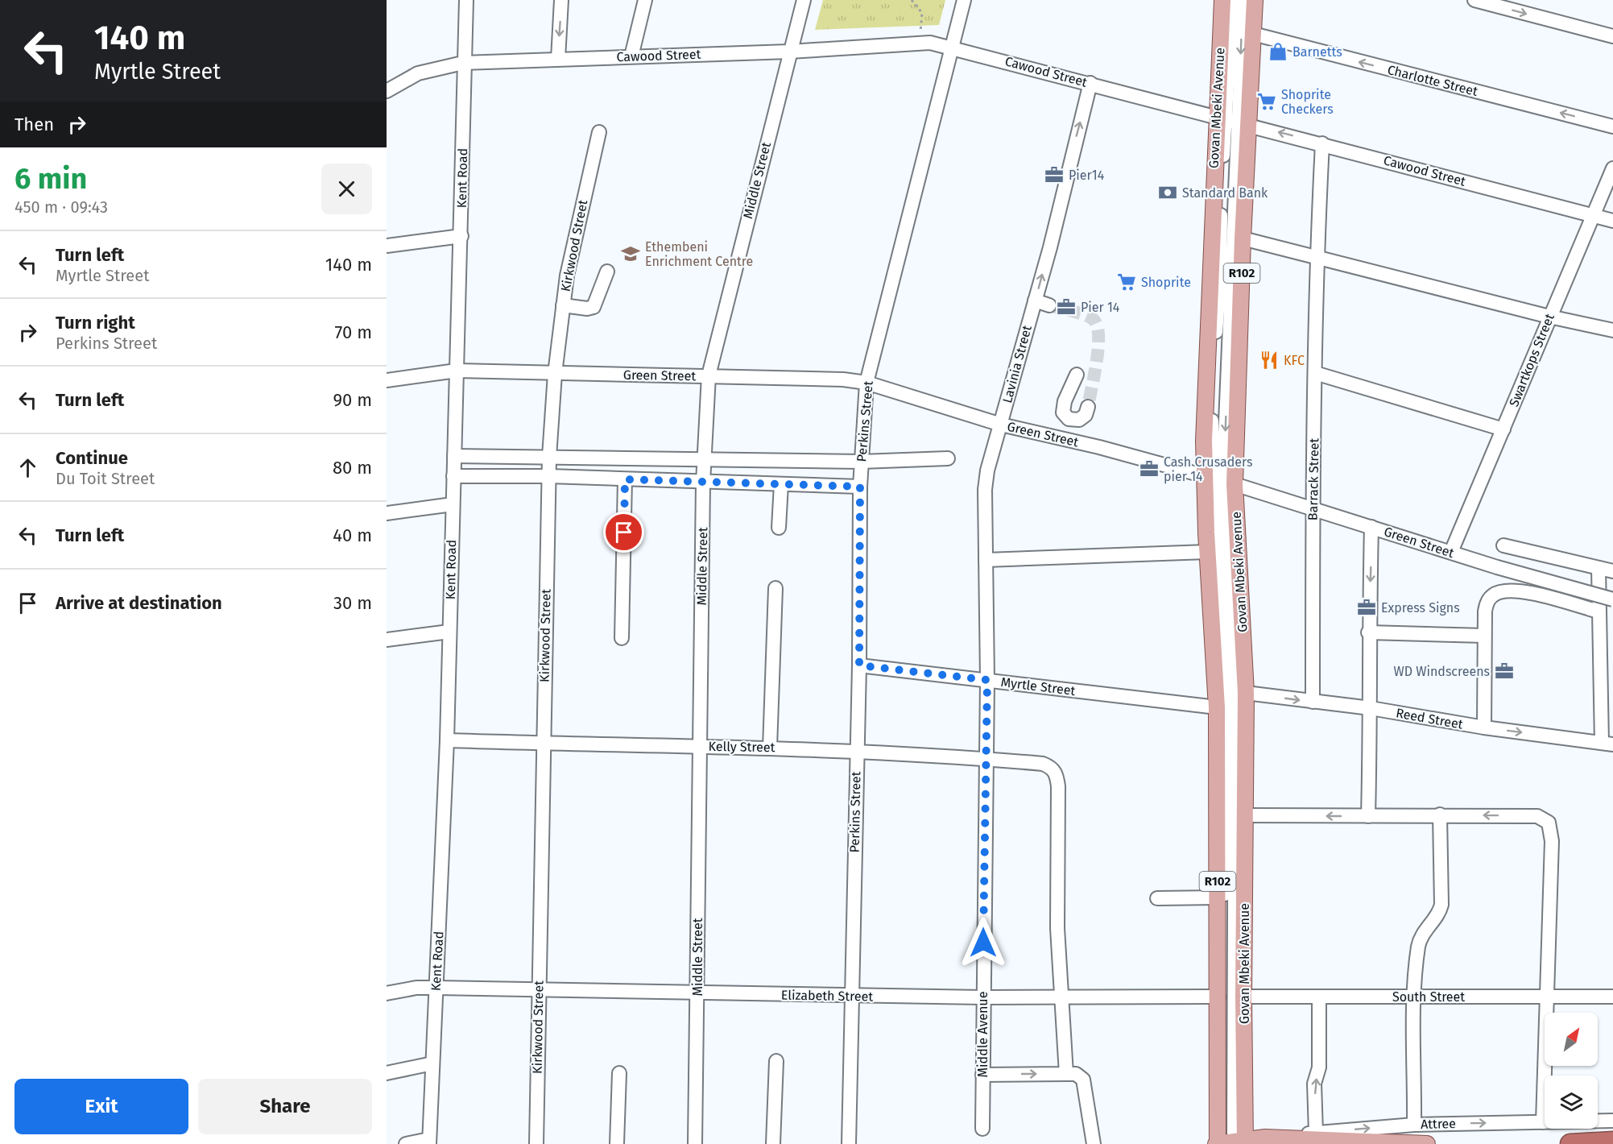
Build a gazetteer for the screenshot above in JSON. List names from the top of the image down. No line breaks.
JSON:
{"streets":{"main road":["Govan Mbeki Avenue","R102"],"street":["Cawood Street","Charlotte Street","Kent Road","Middle Street","Kirkwood Street","Swartkops Street","Lavinia Street","Green Street","Perkins Street","Barrack Street","Myrtle Street","Reed Street","Kelly Street","Elizabeth Street","South Street","Middle Avenue","Attree"]},"crossings":[["Cawood Street","Govan Mbeki Avenue"],["Cawood Street","Kent Road"],["Cawood Street","Middle Street"],["Cawood Street","Swartkops Street"],["Cawood Street","Lavinia Street"],["Cawood Street","Perkins Street"],["Cawood Street","Barrack Street"],["Charlotte Street","Govan Mbeki Avenue"],["Govan Mbeki Avenue","Green Street"],["Govan Mbeki Avenue","Myrtle Street"],["Govan Mbeki Avenue","Reed Street"],["Govan Mbeki Avenue","Elizabeth Street"],["Govan Mbeki Avenue","South Street"],["Kent Road","Green Street"],["Kent Road","Kelly Street"],["Kent Road","Elizabeth Street"],["Middle Street","Green Street"],["Middle Street","Kelly Street"],["Middle Street","Elizabeth Street"],["Kirkwood Street","Green Street"],["Kirkwood Street","Kelly Street"],["Kirkwood Street","Elizabeth Street"],["Swartkops Street","Green Street"],["Lavinia Street","Green Street"],["Lavinia Street","Myrtle Street"],["Lavinia Street","Middle Avenue"],["Green Street","Perkins Street"],["Green Street","Barrack Street"],["Perkins Street","Myrtle Street"],["Perkins Street","Kelly Street"],["Perkins Street","Elizabeth Street"],["Barrack Street","Reed Street"],["Myrtle Street","Middle Avenue"],["Kelly Street","Elizabeth Street"],["Kelly Street","Middle Avenue"],["Elizabeth Street","Middle Avenue"]],"one_way":["Lavinia Street","Reed Street","Attree"],"places":{"shop":["Barnetts"],"supermarket":["Shoprite Checkers","Shoprite"],"office":["Pier14","Pier 14","Cash Crusaders pier 14","Express Signs","WD Windscreens"],"bank":["Standard Bank"],"school or university":["Ethembeni Enrichment Centre"],"restaurant":["KFC"]},"north":"top right","page":{"turn":["140 m","Myrtle Street"],"then":"Then","heading":["6 min","450 m · 09:43"],"list":[{"name":"Turn left","note":"Myrtle Street","value":"140 m"},{"name":"Turn right","note":"Perkins Street","value":"70 m"},{"name":"Turn left","value":"90 m"},{"name":"Continue","note":"Du Toit Street","value":"80 m"},{"name":"Turn left","value":"40 m"},{"name":"Arrive at destination","value":"30 m"}],"buttons":["Exit","Share"]}}
